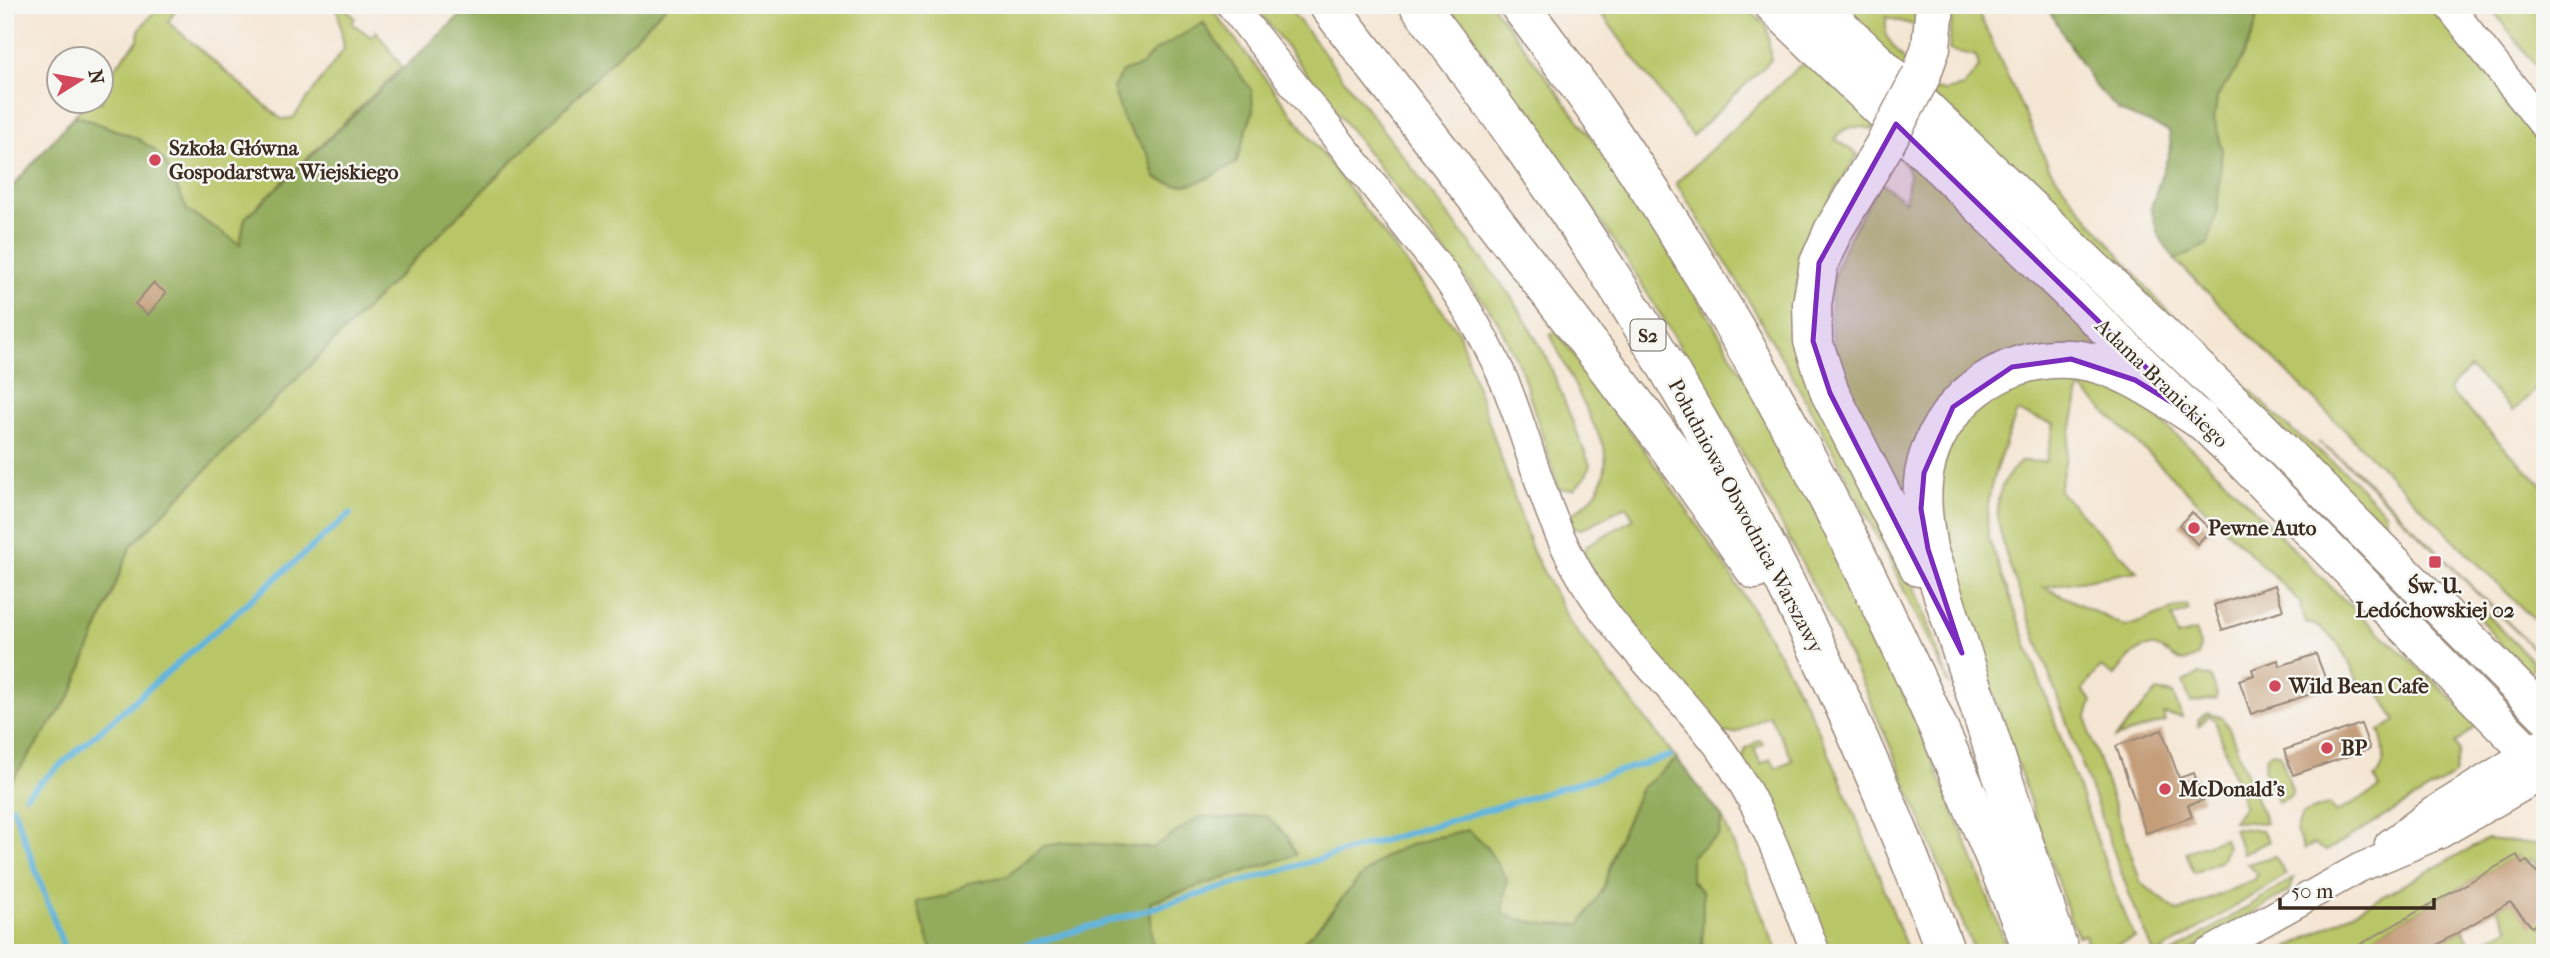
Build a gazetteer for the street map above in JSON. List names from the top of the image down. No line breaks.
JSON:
{"streets":{"highway":["S2","Południowa Obwodnica Warszawy"],"main road":["Adama Branickiego"]},"places":{"other":["Szkoła Główna Gospodarstwa Wiejskiego","Pewne Auto","Wild Bean Cafe","BP","McDonald's"],"transit":["Św. U. Ledóchowskiej 02"]},"scale_bar":"50 m","north":"right"}
